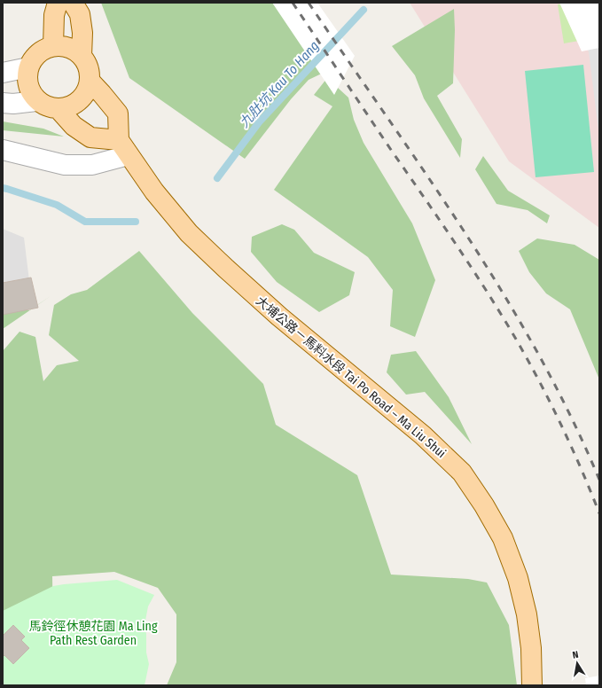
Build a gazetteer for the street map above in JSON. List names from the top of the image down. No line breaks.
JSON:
{"streets":{"main road":["大埔公路－馬料水段 Tai Po Road – Ma Liu Shui"]},"water":["九肚坑 Kau To Hang"],"parks":["馬鈴徑休憩花園 Ma Ling Path Rest Garden"],"north":"top"}
